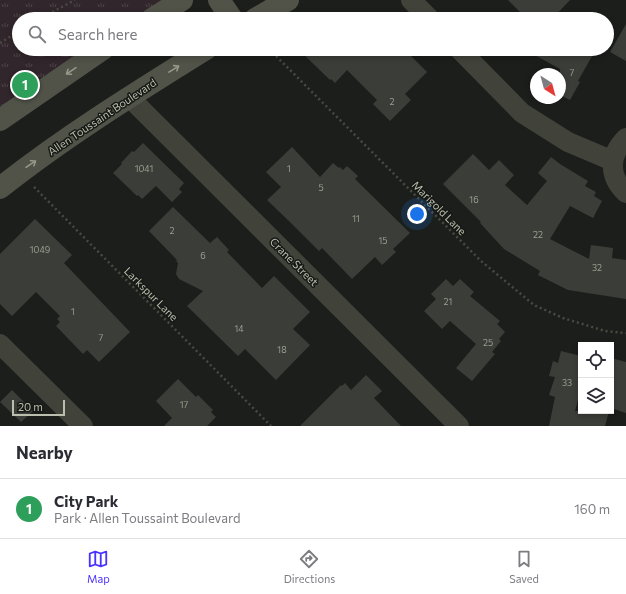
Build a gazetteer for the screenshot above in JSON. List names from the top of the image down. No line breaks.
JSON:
{"streets":{"main road":["Allen Toussaint Boulevard"],"street":["Crane Street"],"path":["Marigold Lane","Larkspur Lane"]},"crossings":[["Allen Toussaint Boulevard","Crane Street"],["Allen Toussaint Boulevard","Larkspur Lane"]],"house_numbers":["7","2","1041","1","5","16","11","2","22","15","1049","6","32","21","1","14","7","25","18","33","17"],"scale_bar":"20 m","north":"bottom right","page":{"search":"Search here","pins":"1","scale":"20 m","heading":"Nearby","list":[{"mark":"1","name":"City Park","note":"Park · Allen Toussaint Boulevard","value":"160 m"}],"nav":["Map","Directions","Saved"]}}
